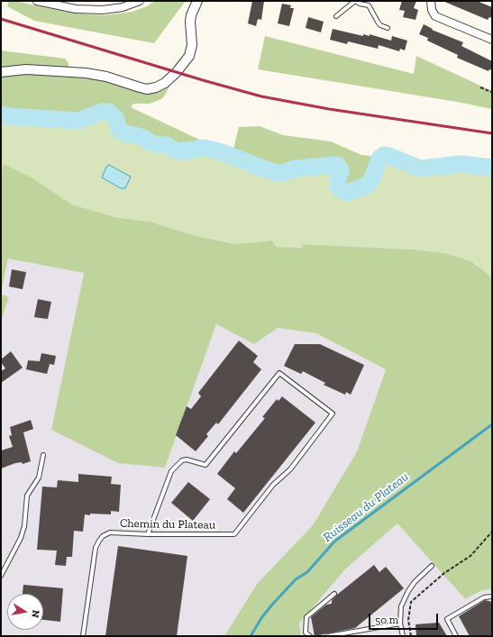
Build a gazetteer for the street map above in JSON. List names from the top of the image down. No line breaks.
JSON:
{"streets":{"lane":["Chemin du Plateau"]},"water":["Ruisseau du Plateau"],"scale_bar":"50 m","north":"right"}
